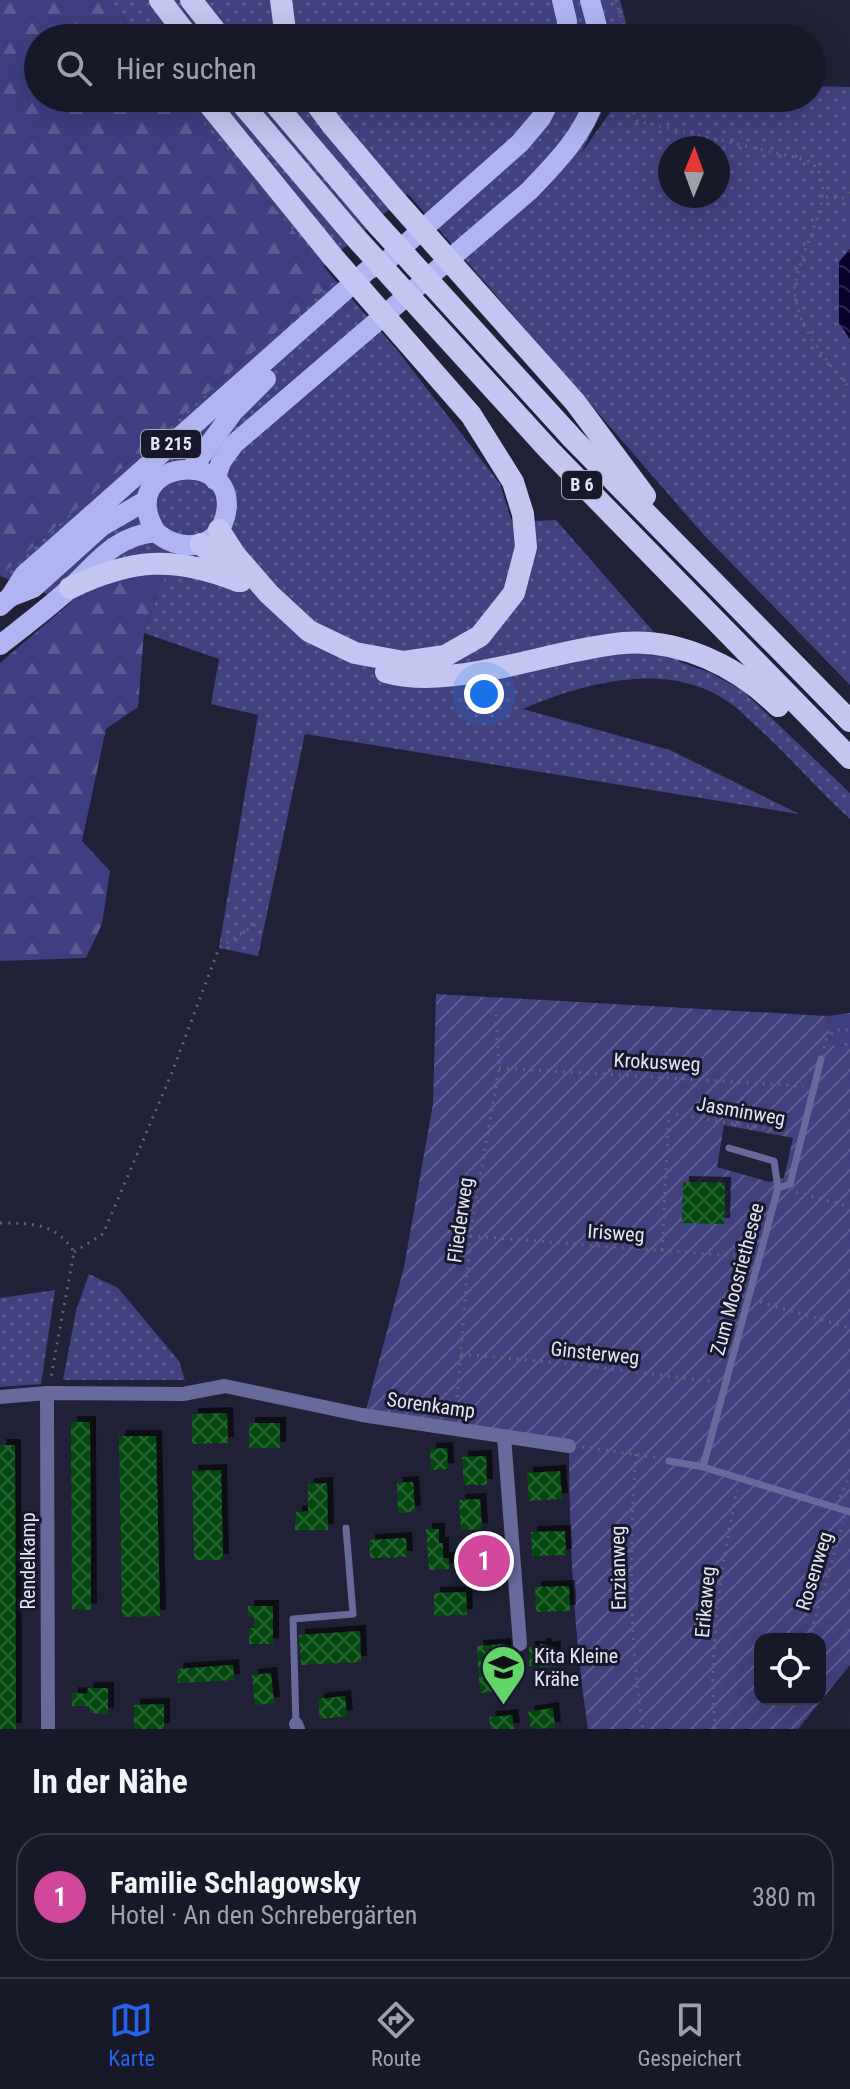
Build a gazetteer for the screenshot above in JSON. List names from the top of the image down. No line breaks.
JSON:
{"streets":{"highway":["B 6"],"main road":["B 215"],"street":["Sorenkamp","Rendelkamp"],"lane":["Zum Moosriethesee"],"path":["Krokusweg","Jasminweg","Fliederweg","Irisweg","Ginsterweg","Enzianweg","Rosenweg","Erikaweg"]},"crossings":[["Krokusweg","Fliederweg"],["Krokusweg","Zum Moosriethesee"],["Jasminweg","Irisweg"],["Jasminweg","Zum Moosriethesee"],["Fliederweg","Irisweg"],["Fliederweg","Ginsterweg"],["Fliederweg","Sorenkamp"],["Irisweg","Zum Moosriethesee"],["Zum Moosriethesee","Ginsterweg"],["Sorenkamp","Rendelkamp"]],"places":{"school or university":["Kita Kleine Krähe"]},"north":"top","page":{"search":"Hier suchen","pins":"1","heading":"In der Nähe","list":[{"mark":"1","name":"Familie Schlagowsky","note":"Hotel · An den Schrebergärten","value":"380 m"}],"nav":["Karte","Route","Gespeichert"]}}
